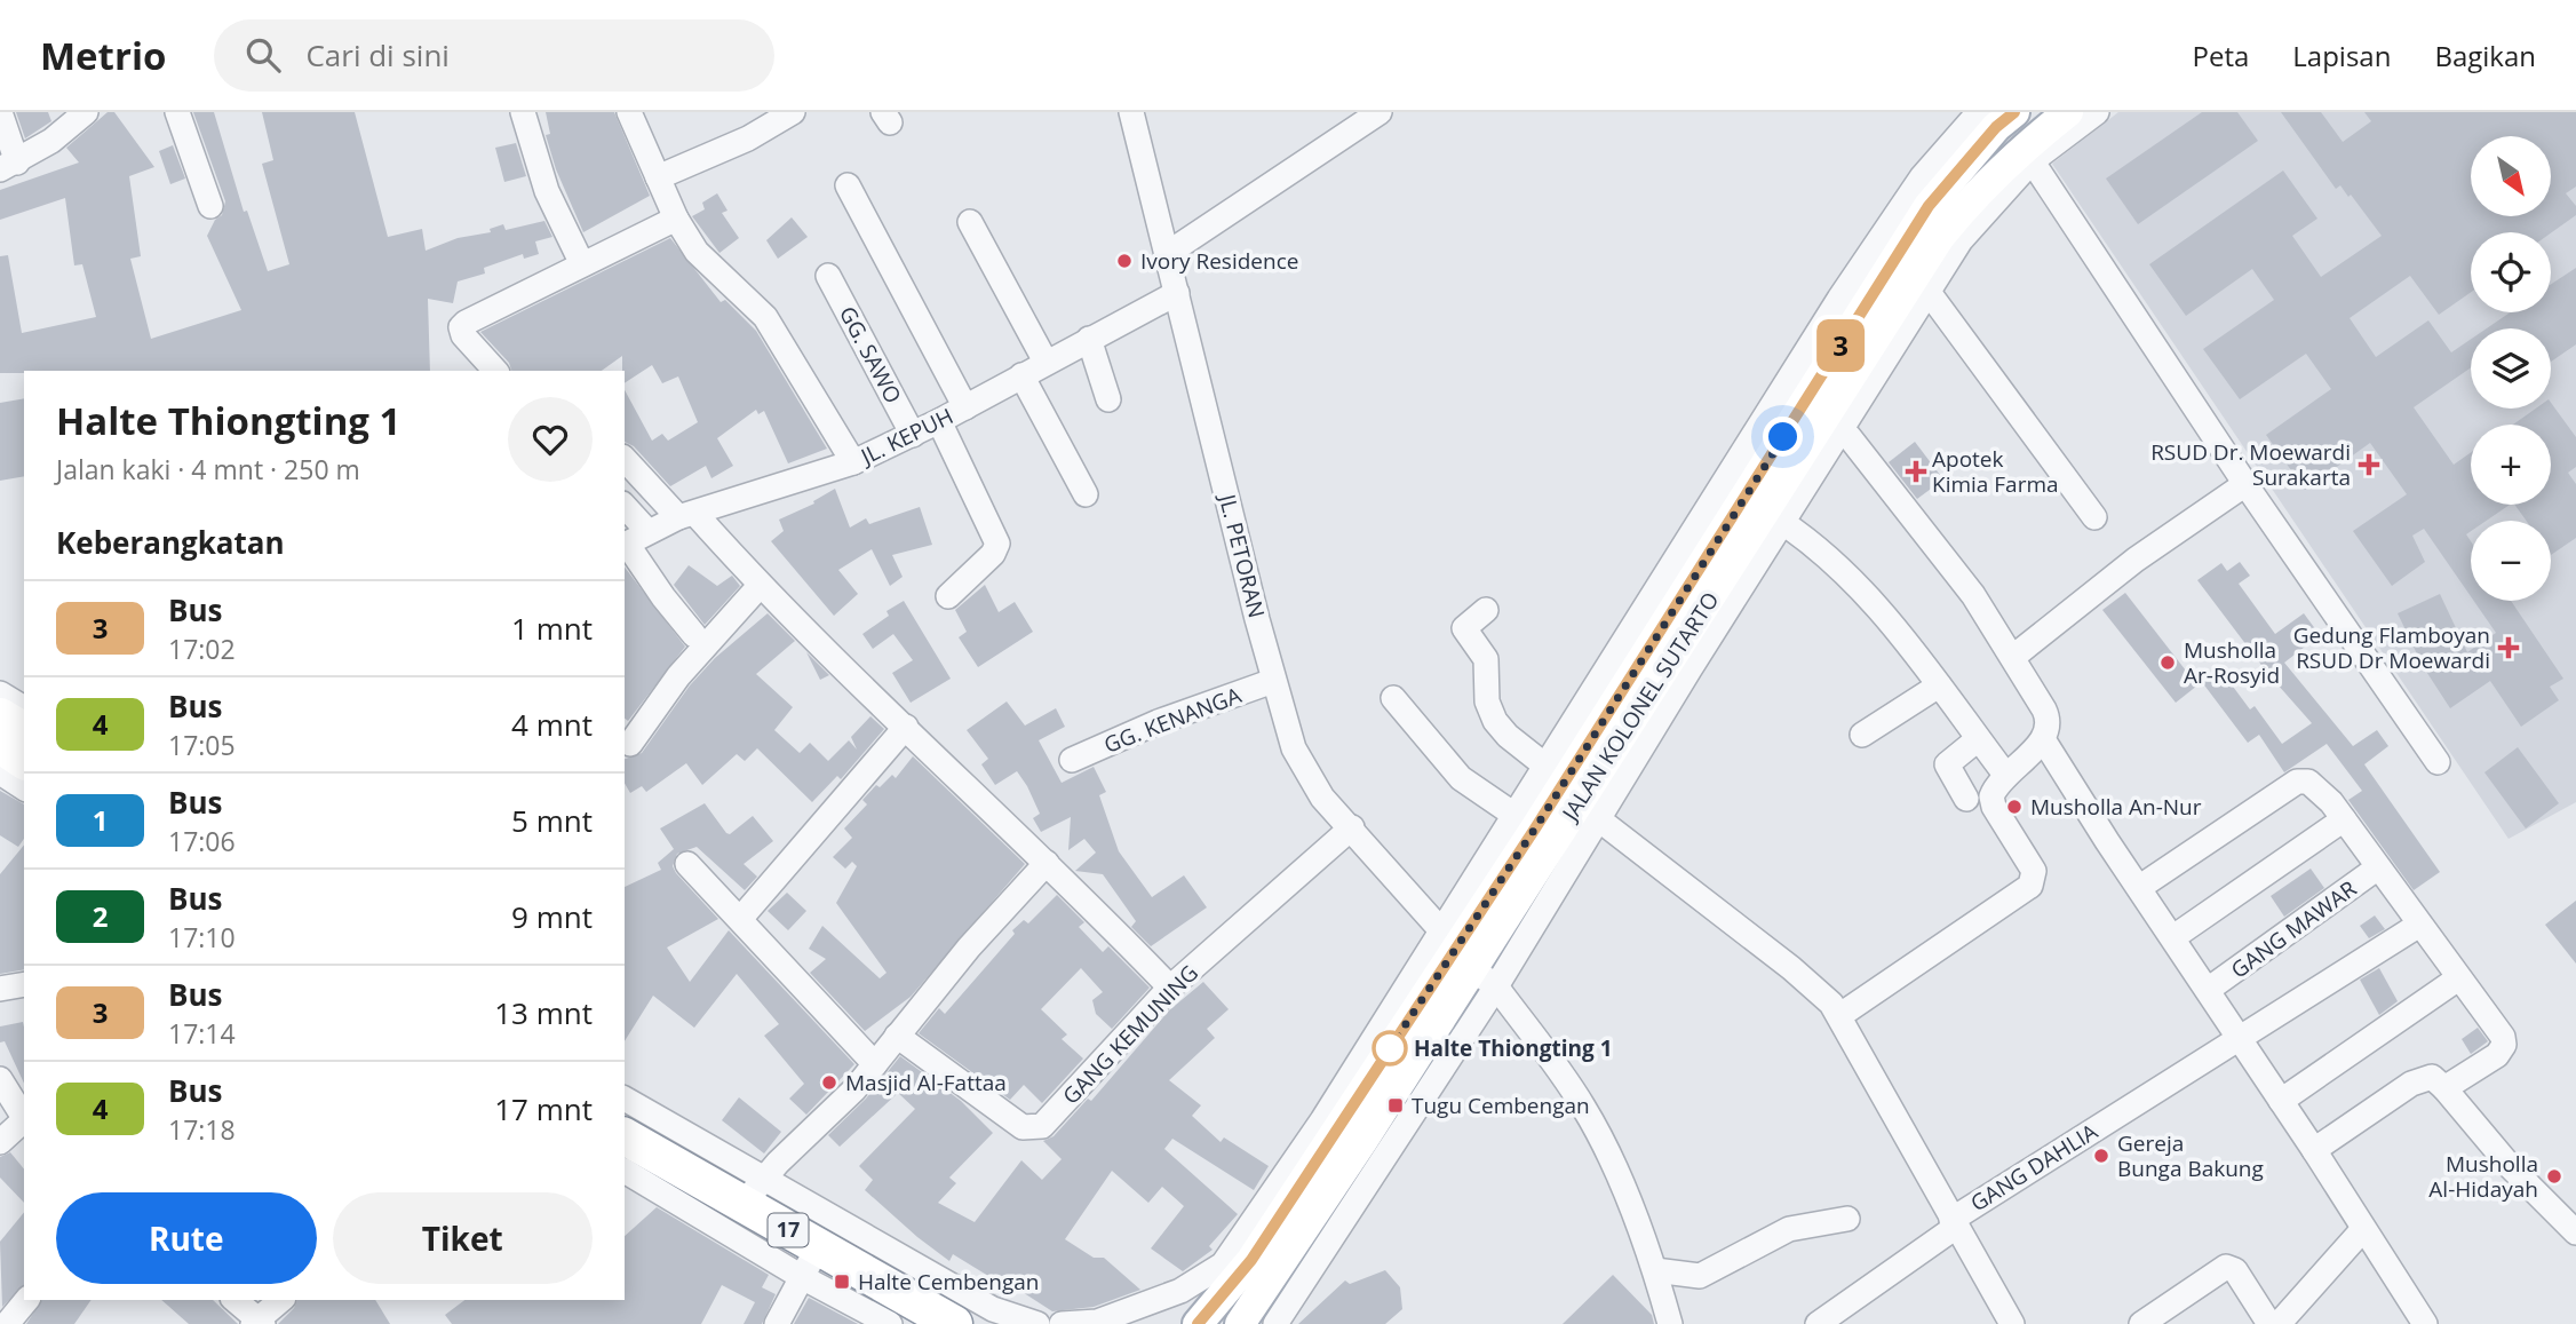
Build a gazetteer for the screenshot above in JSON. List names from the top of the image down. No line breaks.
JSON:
{"streets":{"highway":["17"],"main road":["JALAN KOLONEL SUTARTO"],"street":["GG. SAWO","JL. KEPUH","JL. PETORAN","GG. KENANGA","GANG MAWAR","GANG KEMUNING","GANG DAHLIA"]},"crossings":[["GG. SAWO","JL. KEPUH"],["JL. KEPUH","JL. PETORAN"],["JL. PETORAN","JALAN KOLONEL SUTARTO"],["JL. PETORAN","GG. KENANGA"],["JL. PETORAN","GANG KEMUNING"]],"places":{"other":["Ivory Residence","Musholla Ar-Rosyid","Musholla An-Nur","Halte Thiongting 1","Masjid Al-Fattaa","Gereja Bunga Bakung","Musholla Al-Hidayah"],"health":["RSUD Dr. Moewardi Surakarta","Apotek Kimia Farma","Gedung Flamboyan RSUD Dr Moewardi"],"transit":["Tugu Cembengan","Halte Cembengan"]},"lines":["bus line 3"],"north":"bottom right","page":{"header":"Metrio","search":"Cari di sini","nav":["Peta","Lapisan","Bagikan"],"on_map":"3","map_buttons":["+","−"],"heading":[["Halte Thiongting 1","Jalan kaki · 4 mnt · 250 m"],"Keberangkatan"],"list":[{"mark":"3","name":"Bus","note":"17:02","value":"1 mnt"},{"mark":"4","name":"Bus","note":"17:05","value":"4 mnt"},{"mark":"1","name":"Bus","note":"17:06","value":"5 mnt"},{"mark":"2","name":"Bus","note":"17:10","value":"9 mnt"},{"mark":"3","name":"Bus","note":"17:14","value":"13 mnt"},{"mark":"4","name":"Bus","note":"17:18","value":"17 mnt"}],"buttons":["Rute","Tiket"]}}
